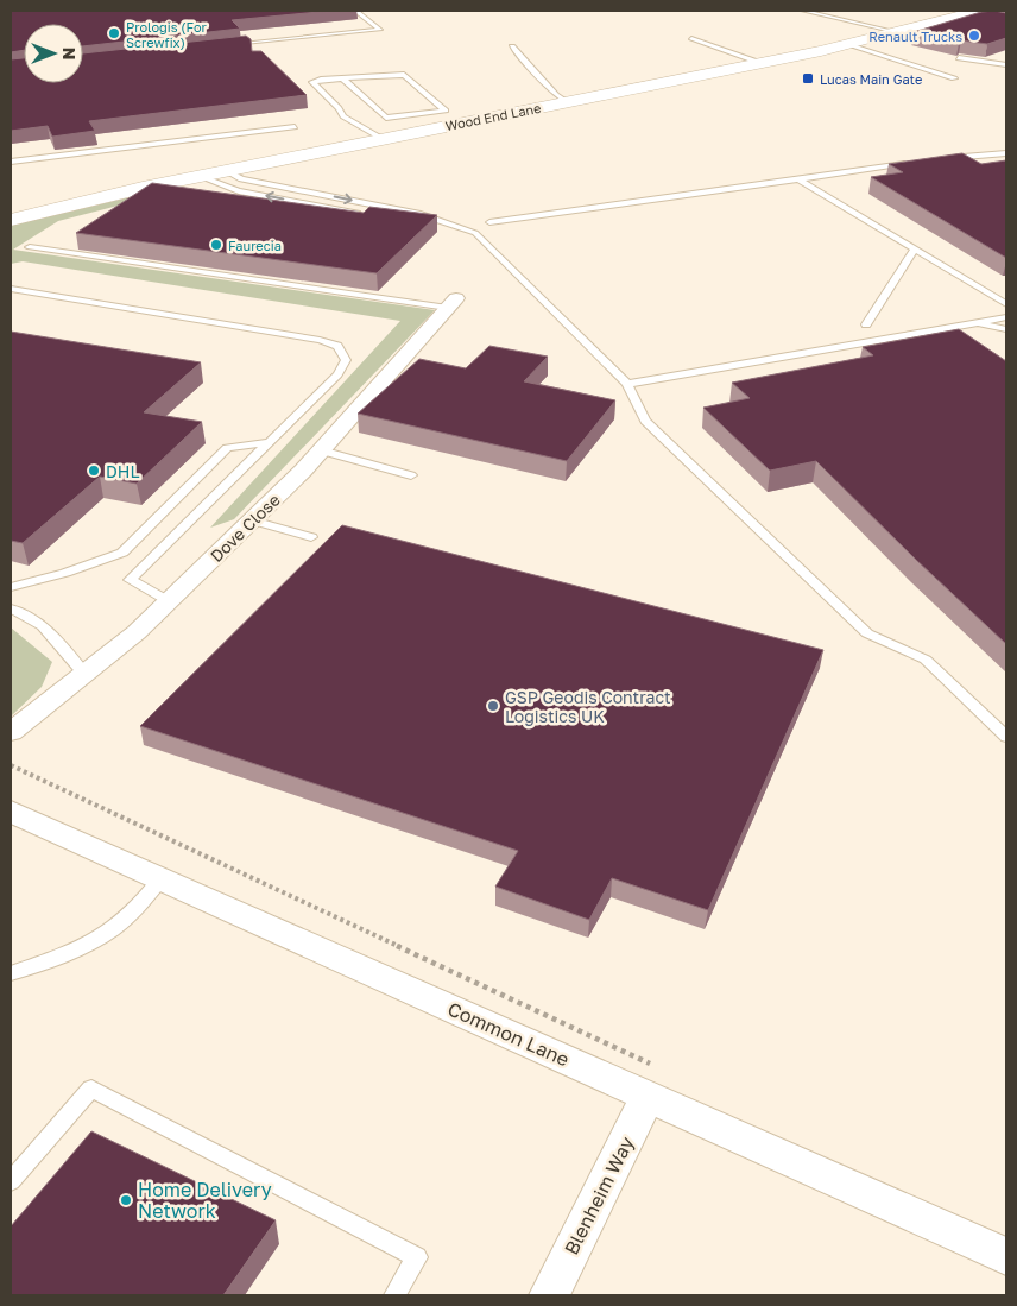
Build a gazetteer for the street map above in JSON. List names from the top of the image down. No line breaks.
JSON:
{"streets":{"street":["Wood End Lane","Dove Close","Common Lane","Blenheim Way"]},"crossings":[["Common Lane","Blenheim Way"]],"places":{"other":["Prologis (For Screwfix)","Renault Trucks","Faurecia","DHL","GSP Geodis Contract Logistics UK","Home Delivery Network"],"transit":["Lucas Main Gate"]},"north":"right"}
